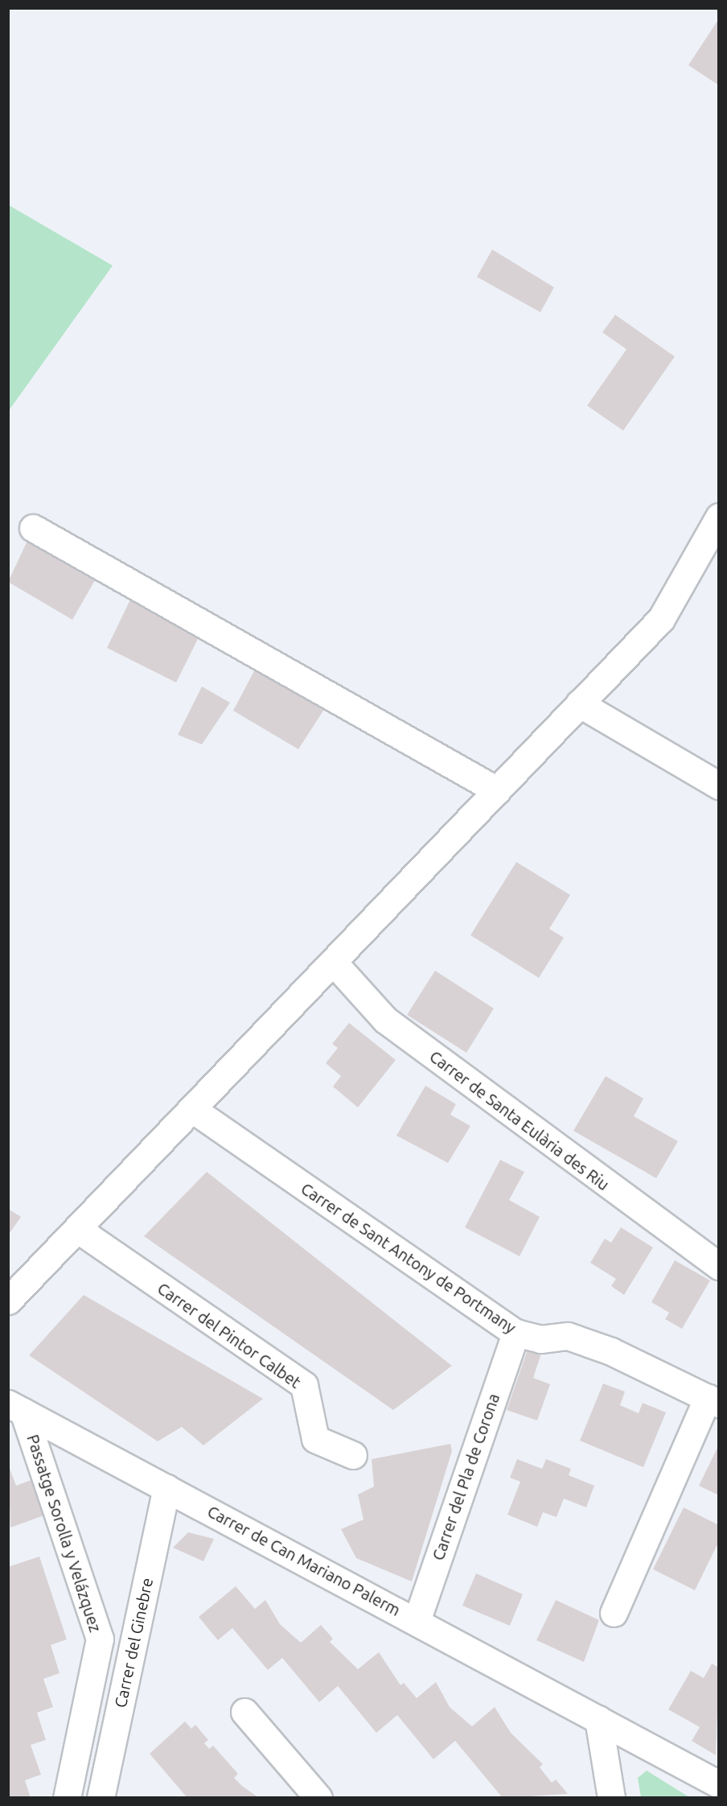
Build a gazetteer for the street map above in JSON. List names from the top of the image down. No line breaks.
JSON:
{"streets":{"street":["Carrer de Santa Eulària des Riu","Carrer de Sant Antony de Portmany","Carrer del Pintor Calbet","Carrer del Pla de Corona","Passatge Sorolla y Velázquez","Carrer de Can Mariano Palerm","Carrer del Ginebre"]},"crossings":[["Carrer de Sant Antony de Portmany","Carrer del Pla de Corona"],["Carrer del Pla de Corona","Carrer de Can Mariano Palerm"],["Passatge Sorolla y Velázquez","Carrer de Can Mariano Palerm"],["Carrer de Can Mariano Palerm","Carrer del Ginebre"]]}
